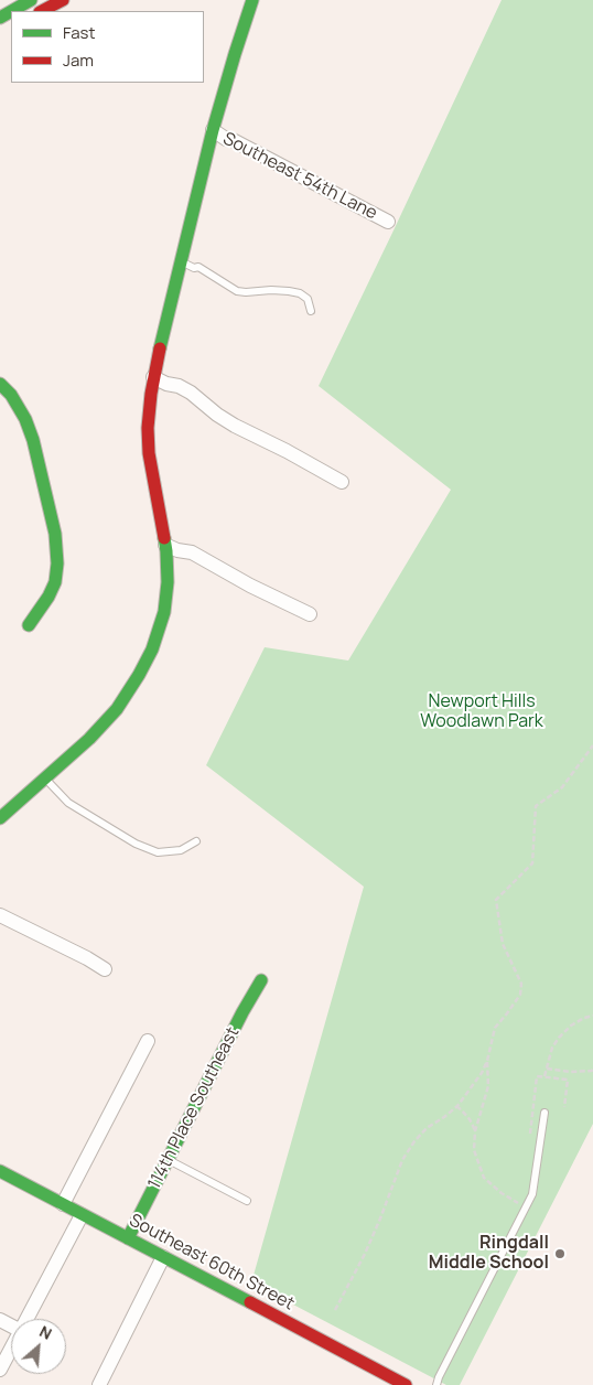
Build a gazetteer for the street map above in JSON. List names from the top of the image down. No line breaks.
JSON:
{"streets":{"main road":["114th Place Southeast","Southeast 60th Street"],"street":["Southeast 54th Lane"]},"crossings":[["114th Place Southeast","Southeast 60th Street"]],"parks":["Newport Hills Woodlawn Park"],"places":["Ringdall Middle School"],"legend":["Fast","Jam"],"north":"top right"}
